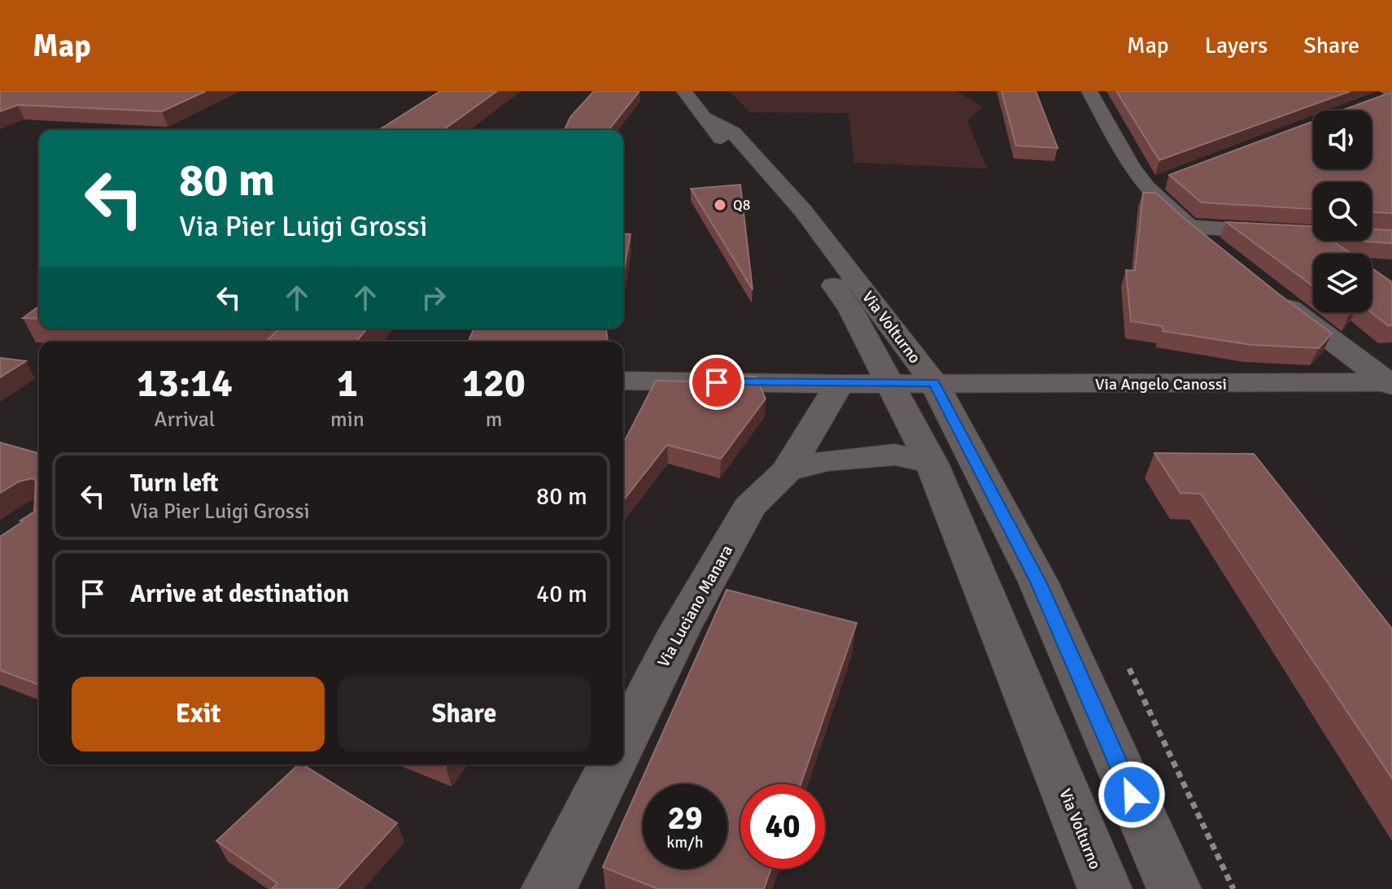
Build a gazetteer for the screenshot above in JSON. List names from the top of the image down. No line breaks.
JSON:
{"streets":{"street":["Via Volturno","Via Angelo Canossi","Via Luciano Manara"]},"crossings":[["Via Volturno","Via Angelo Canossi"],["Via Volturno","Via Luciano Manara"],["Via Angelo Canossi","Via Luciano Manara"]],"places":["Q8"],"page":{"header":"Map","nav":["Map","Layers","Share"],"turn":["80 m","Via Pier Luigi Grossi"],"eta":["13:14","Arrival","1","min","120","m"],"list":[{"name":"Turn left","note":"Via Pier Luigi Grossi","value":"80 m"},{"name":"Arrive at destination","value":"40 m"}],"buttons":["Exit","Share"],"speed":"29 km/h","limit":"40"}}
